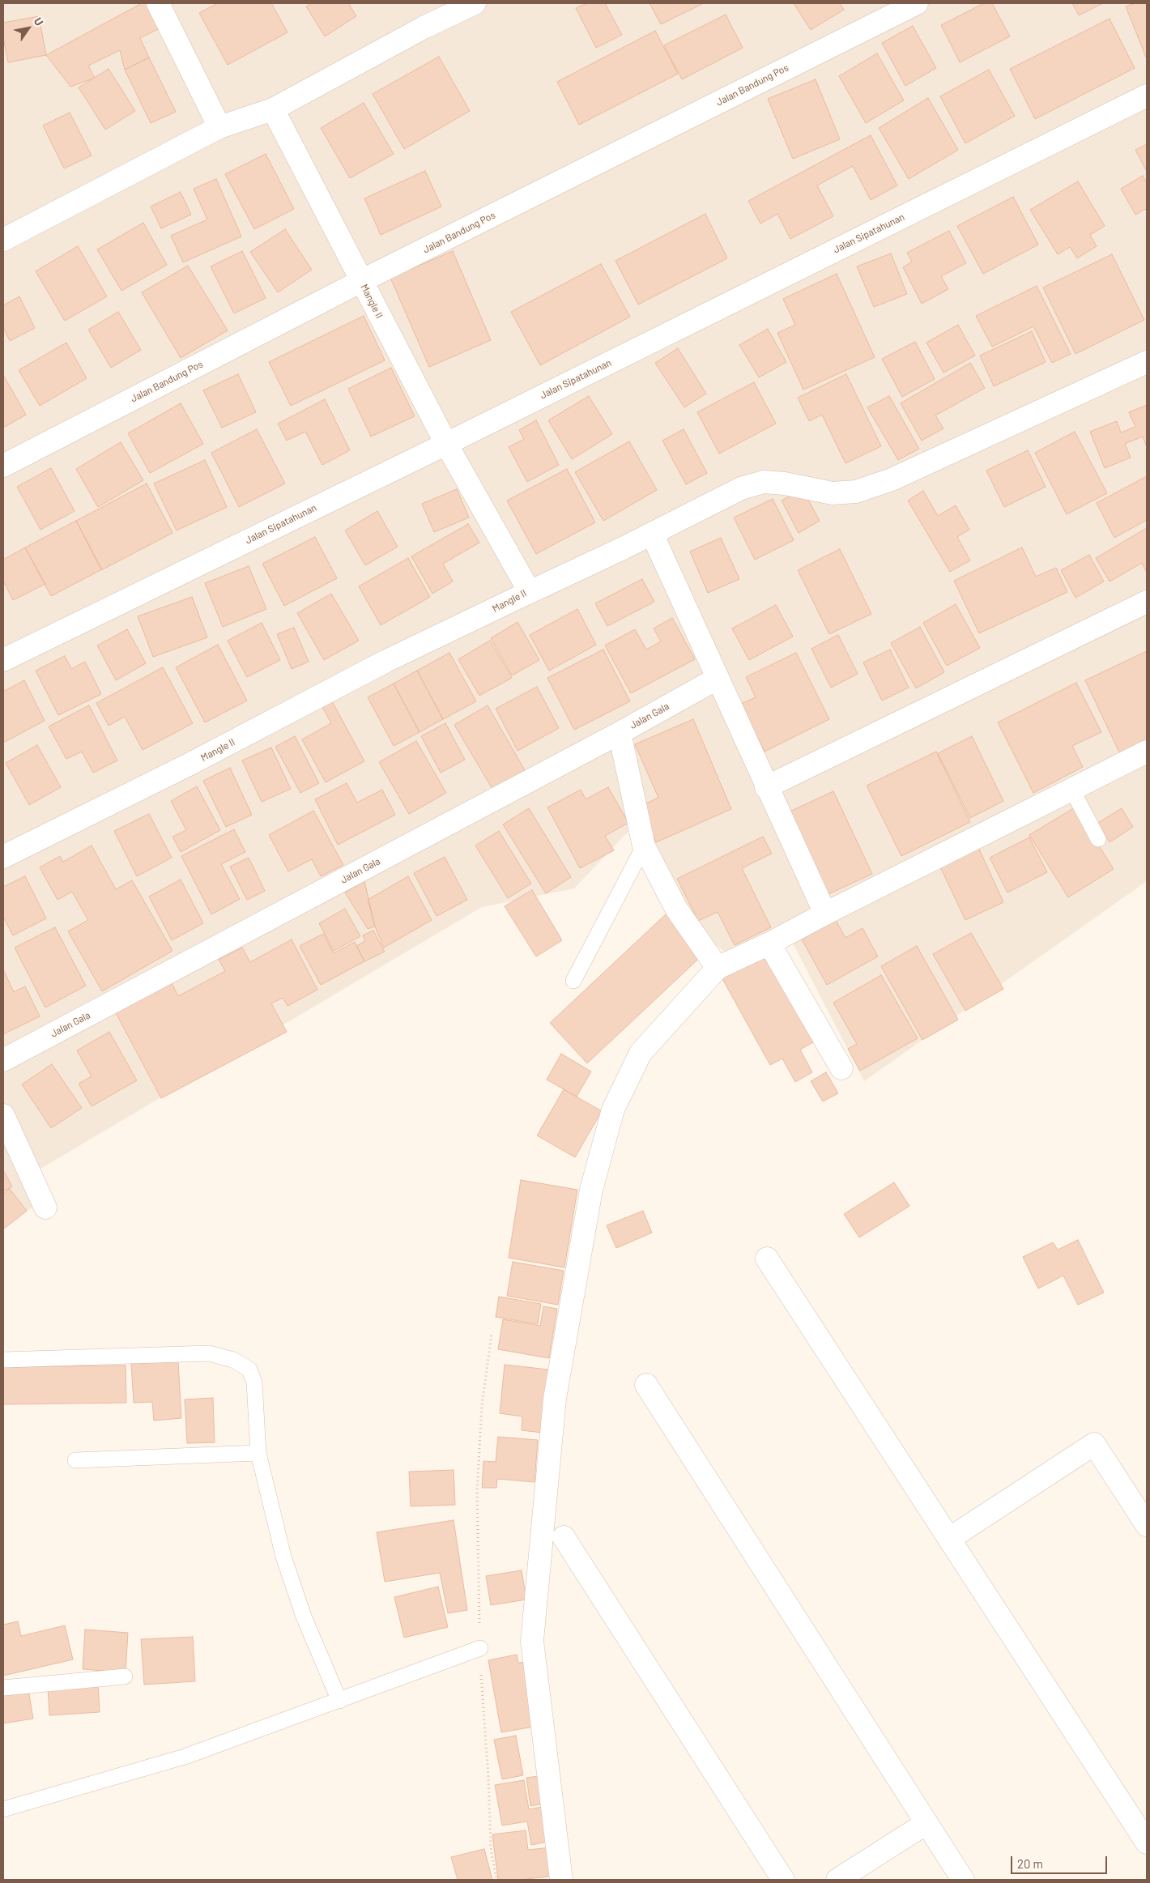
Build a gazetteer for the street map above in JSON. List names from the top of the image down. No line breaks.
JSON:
{"streets":{"street":["Jalan Bandung Pos","Jalan Sipatahunan","Mangle II","Jalan Gala"]},"crossings":[["Jalan Bandung Pos","Mangle II"],["Jalan Sipatahunan","Mangle II"]],"scale_bar":"20 m","north":"top right"}
